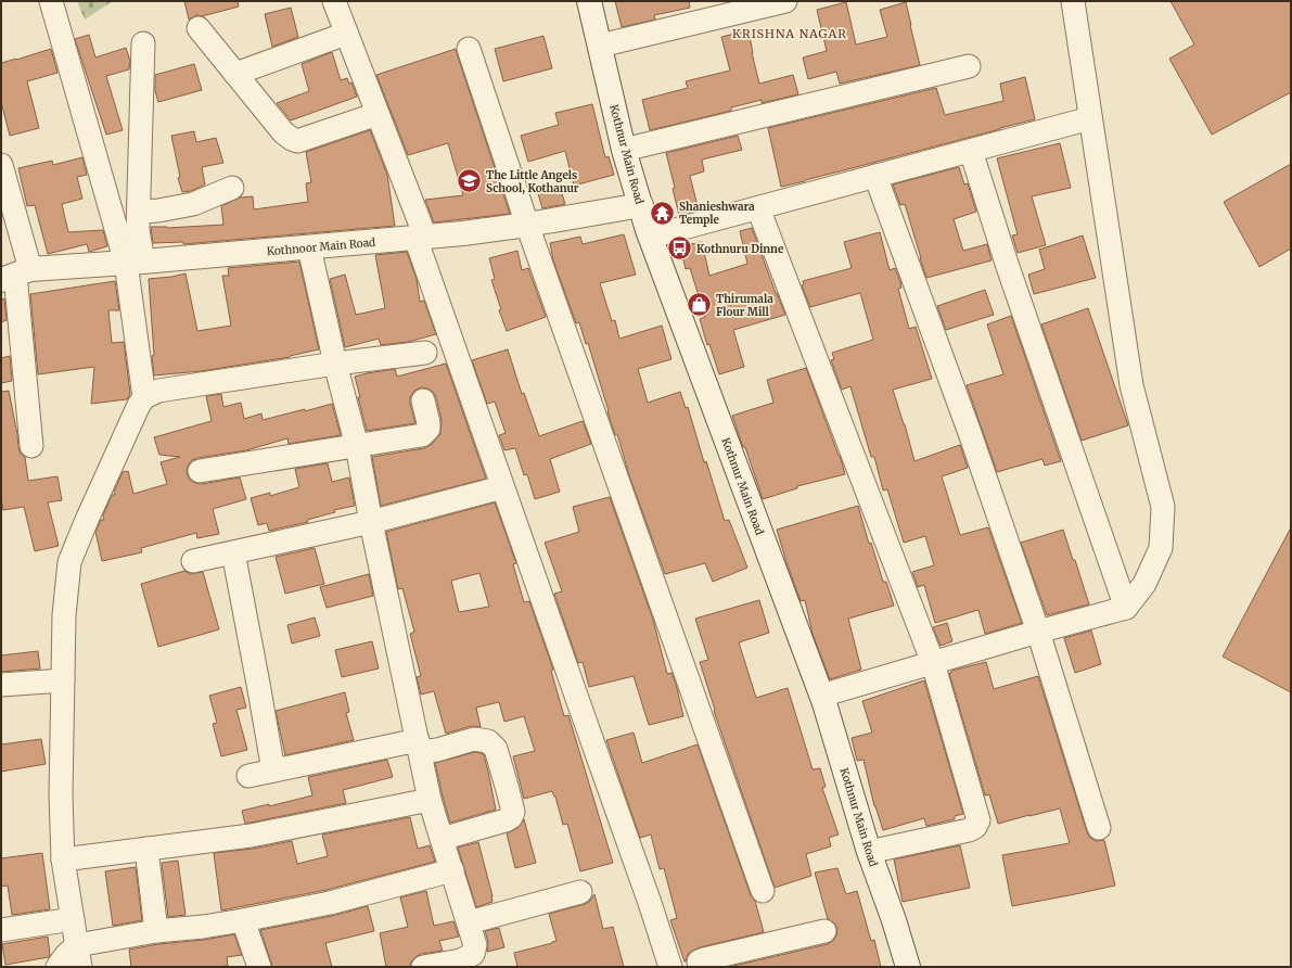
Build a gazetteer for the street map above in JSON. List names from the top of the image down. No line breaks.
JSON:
{"streets":{"main road":["Kothnur Main Road","Kothnoor Main Road"]},"crossings":[["Kothnur Main Road","Kothnoor Main Road"]],"districts":["KRISHNA NAGAR"],"places":{"school or university":["The Little Angels School, Kothanur"],"temple":["Shanieshwara Temple"],"bus stop":["Kothnuru Dinne"],"shop":["Thirumala Flour Mill"]}}
